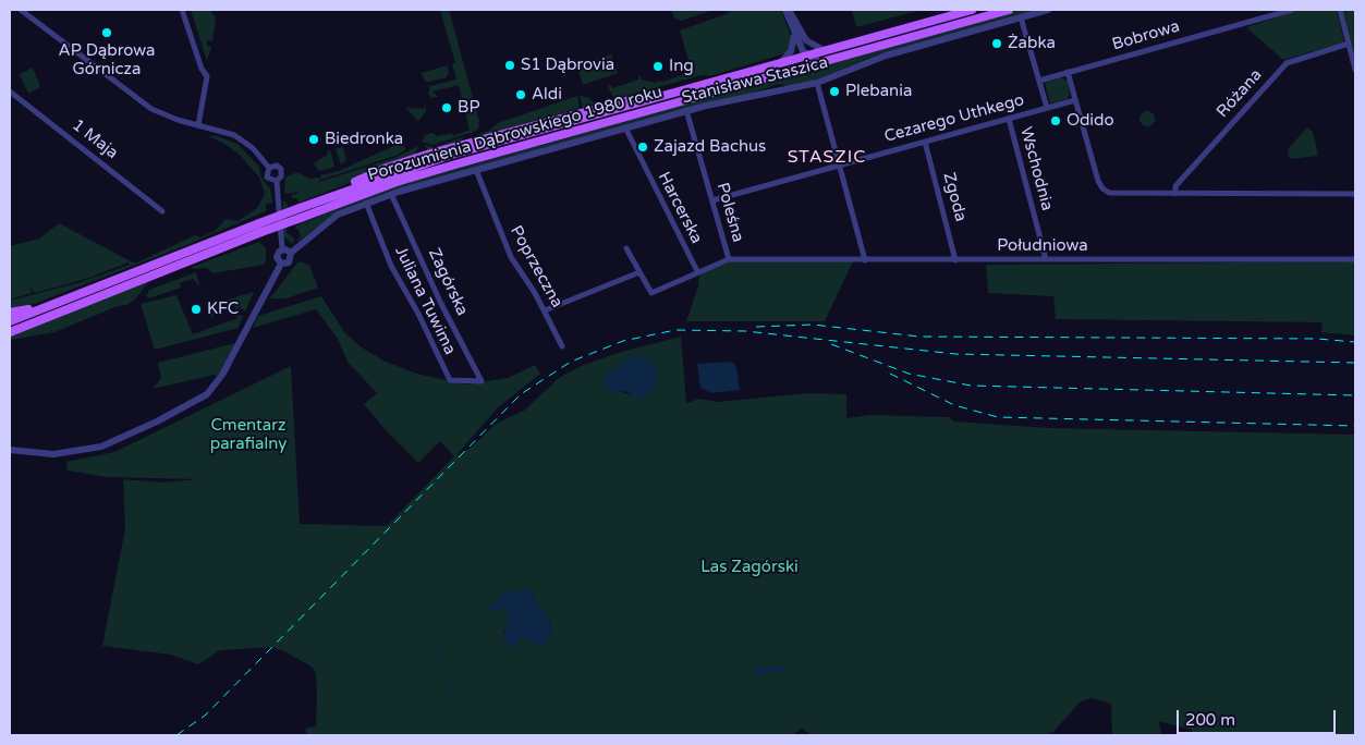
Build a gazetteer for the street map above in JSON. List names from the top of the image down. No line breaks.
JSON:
{"streets":{"main road":["Porozumienia Dąbrowskiego 1980 roku"],"street":["Bobrowa","Stanisława Staszica","Różana","Cezarego Uthkego","1 Maja","Wschodnia","Zgoda","Harcerska","Poleśna","Południowa","Poprzeczna","Zagórska","Juliana Tuwima"]},"crossings":[["Bobrowa","Cezarego Uthkego"],["Stanisława Staszica","Cezarego Uthkego"],["Stanisława Staszica","Harcerska"],["Stanisława Staszica","Poleśna"],["Stanisława Staszica","Poprzeczna"],["Stanisława Staszica","Zagórska"],["Stanisława Staszica","Juliana Tuwima"],["Cezarego Uthkego","Wschodnia"],["Cezarego Uthkego","Zgoda"],["Cezarego Uthkego","Poleśna"],["Wschodnia","Południowa"],["Zgoda","Południowa"],["Poleśna","Południowa"],["Zagórska","Juliana Tuwima"]],"districts":["STASZIC"],"parks":["Cmentarz parafialny","Las Zagórski"],"places":["AP Dąbrowa Górnicza","Żabka","S1 Dąbrovia","Ing","Plebania","Aldi","BP","Odido","Biedronka","Zajazd Bachus","KFC"],"scale_bar":"200 m"}
